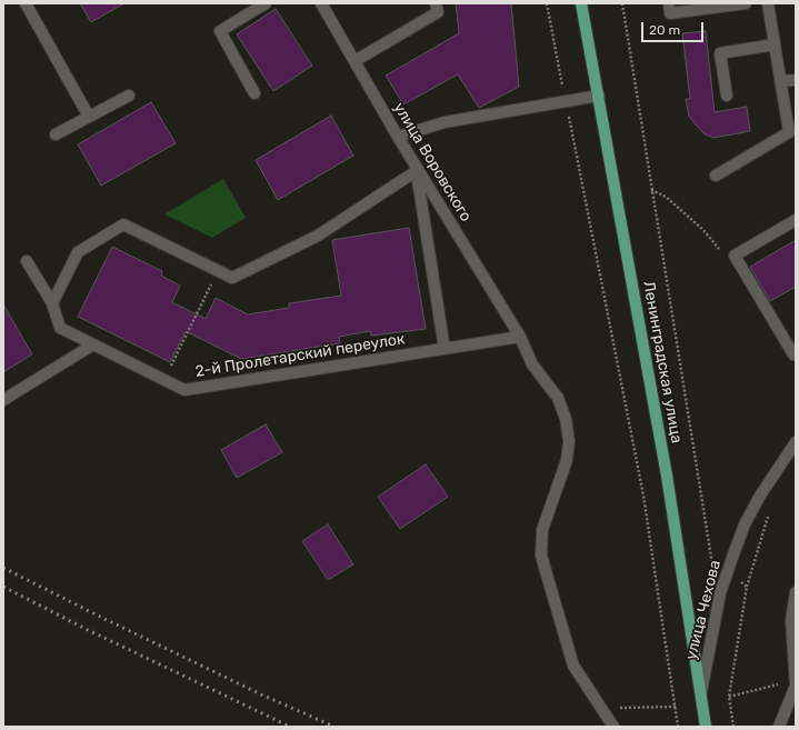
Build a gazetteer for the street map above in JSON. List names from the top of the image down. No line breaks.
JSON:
{"streets":{"main road":["Ленинградская улица"],"street":["улица Воровского","2-й Пролетарский переулок","улица Чехова"]},"crossings":[["улица Воровского","2-й Пролетарский переулок"],["Ленинградская улица","улица Чехова"]],"scale_bar":"20 m"}
